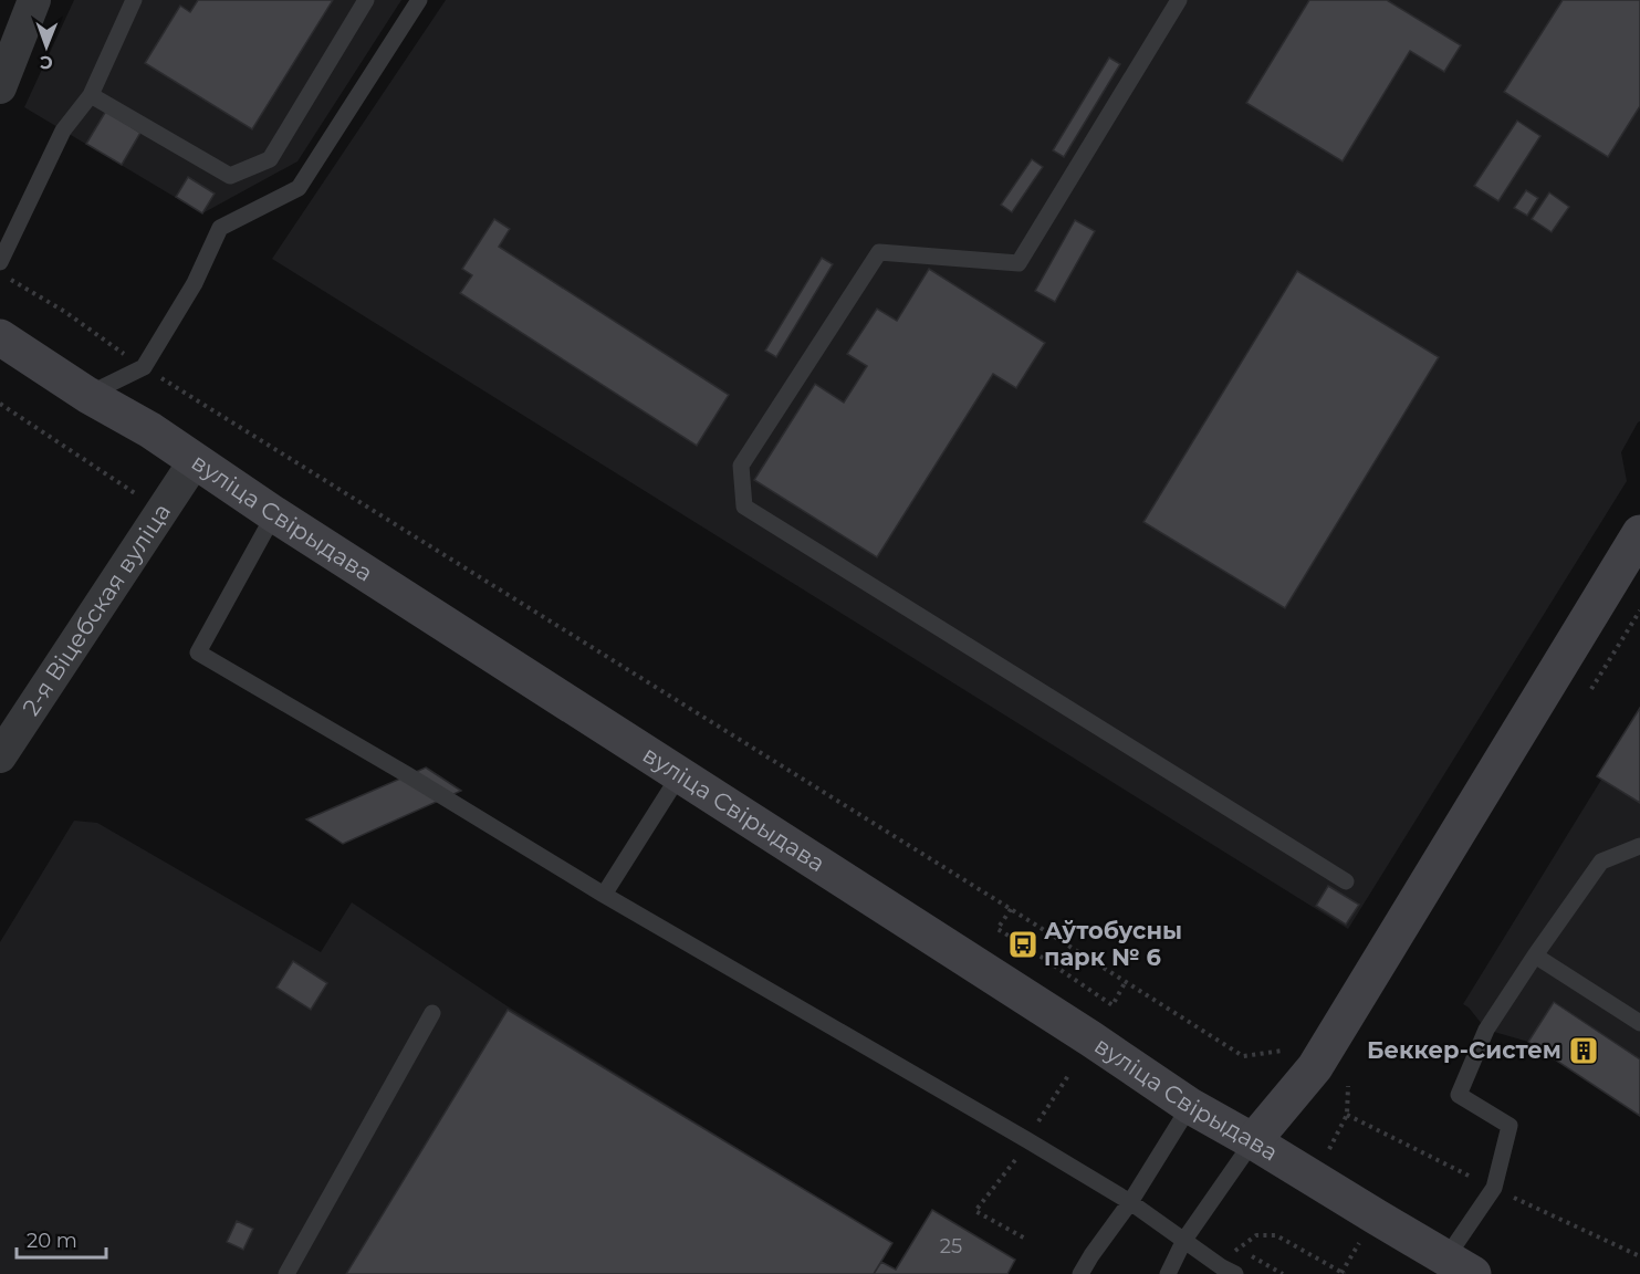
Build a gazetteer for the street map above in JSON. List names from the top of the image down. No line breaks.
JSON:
{"streets":{"main road":["вуліца Свірыдава"],"street":["2-я Віцебская вуліца"]},"crossings":[["вуліца Свірыдава","2-я Віцебская вуліца"]],"places":{"bus stop":["Аўтобусны парк № 6"],"building":["Беккер-Систем"]},"house_numbers":["25"],"scale_bar":"20 m","north":"bottom"}
